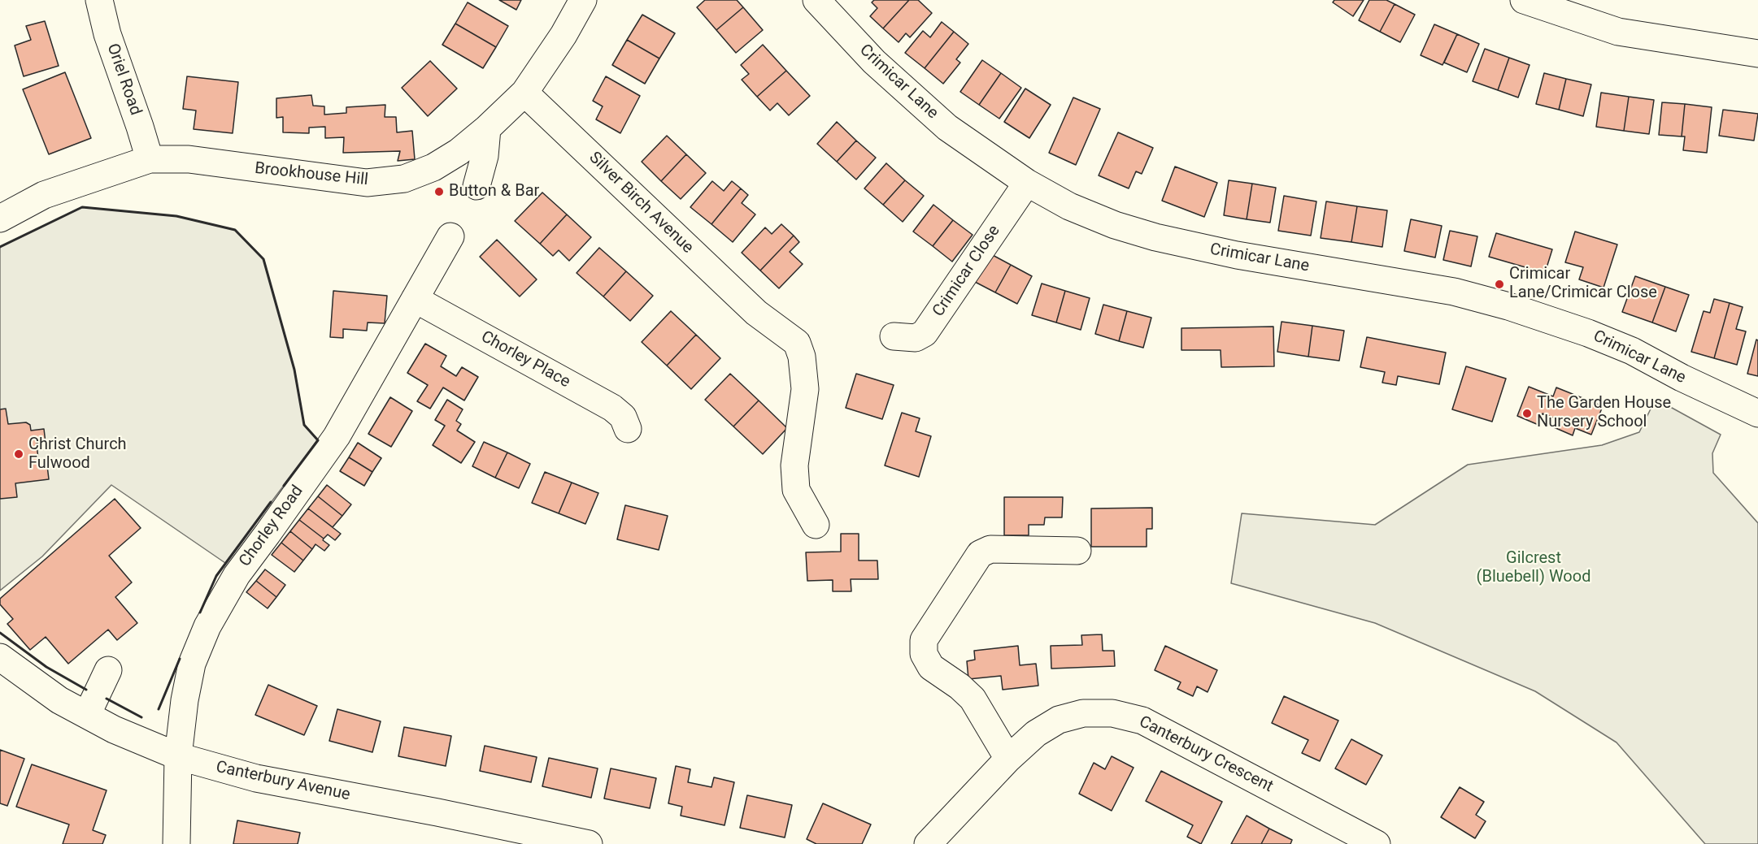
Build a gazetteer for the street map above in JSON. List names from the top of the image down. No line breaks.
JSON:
{"streets":{"street":["Oriel Road","Crimicar Lane","Brookhouse Hill","Silver Birch Avenue","Crimicar Close","Chorley Place","Chorley Road","Canterbury Crescent","Canterbury Avenue"]},"crossings":[["Oriel Road","Brookhouse Hill"],["Crimicar Lane","Crimicar Close"],["Brookhouse Hill","Silver Birch Avenue"],["Chorley Place","Chorley Road"],["Chorley Road","Canterbury Avenue"]],"parks":["Gilcrest (Bluebell) Wood"],"places":["Button & Bar","Crimicar Lane/Crimicar Close","The Garden House Nursery School","Christ Church Fulwood"]}
